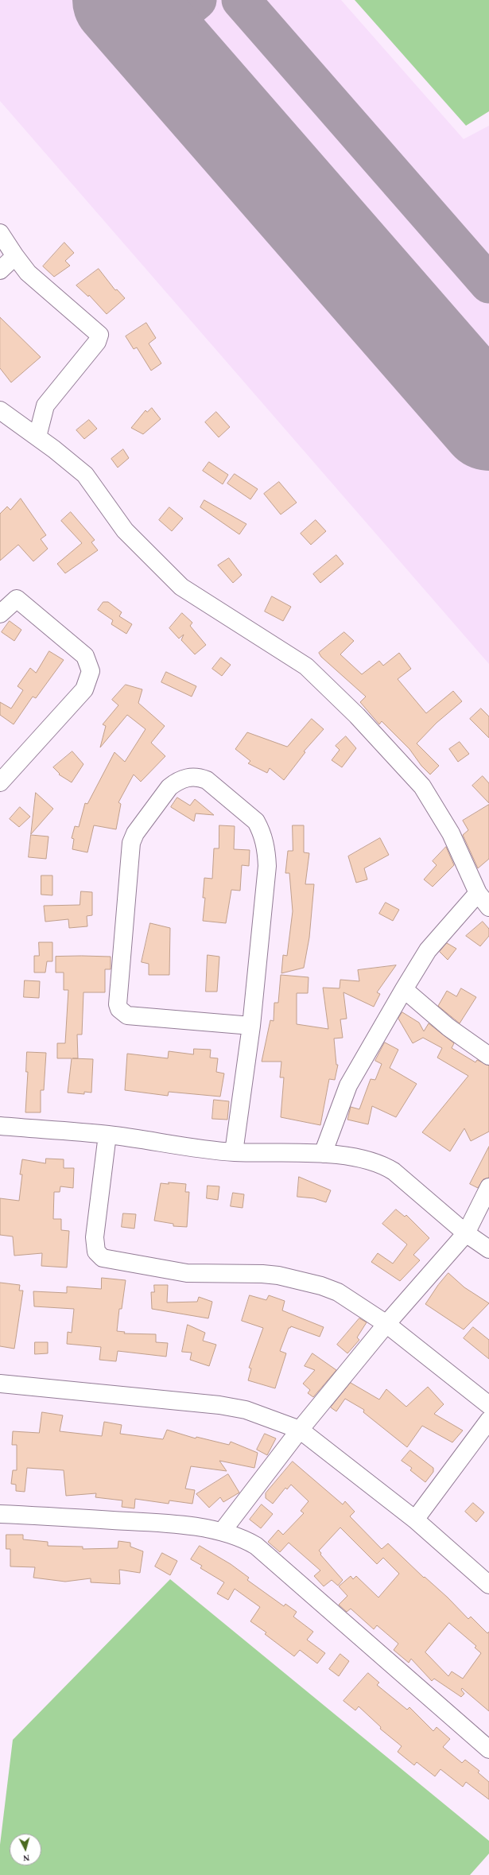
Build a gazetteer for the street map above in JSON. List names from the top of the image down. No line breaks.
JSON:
{"north":"bottom"}
